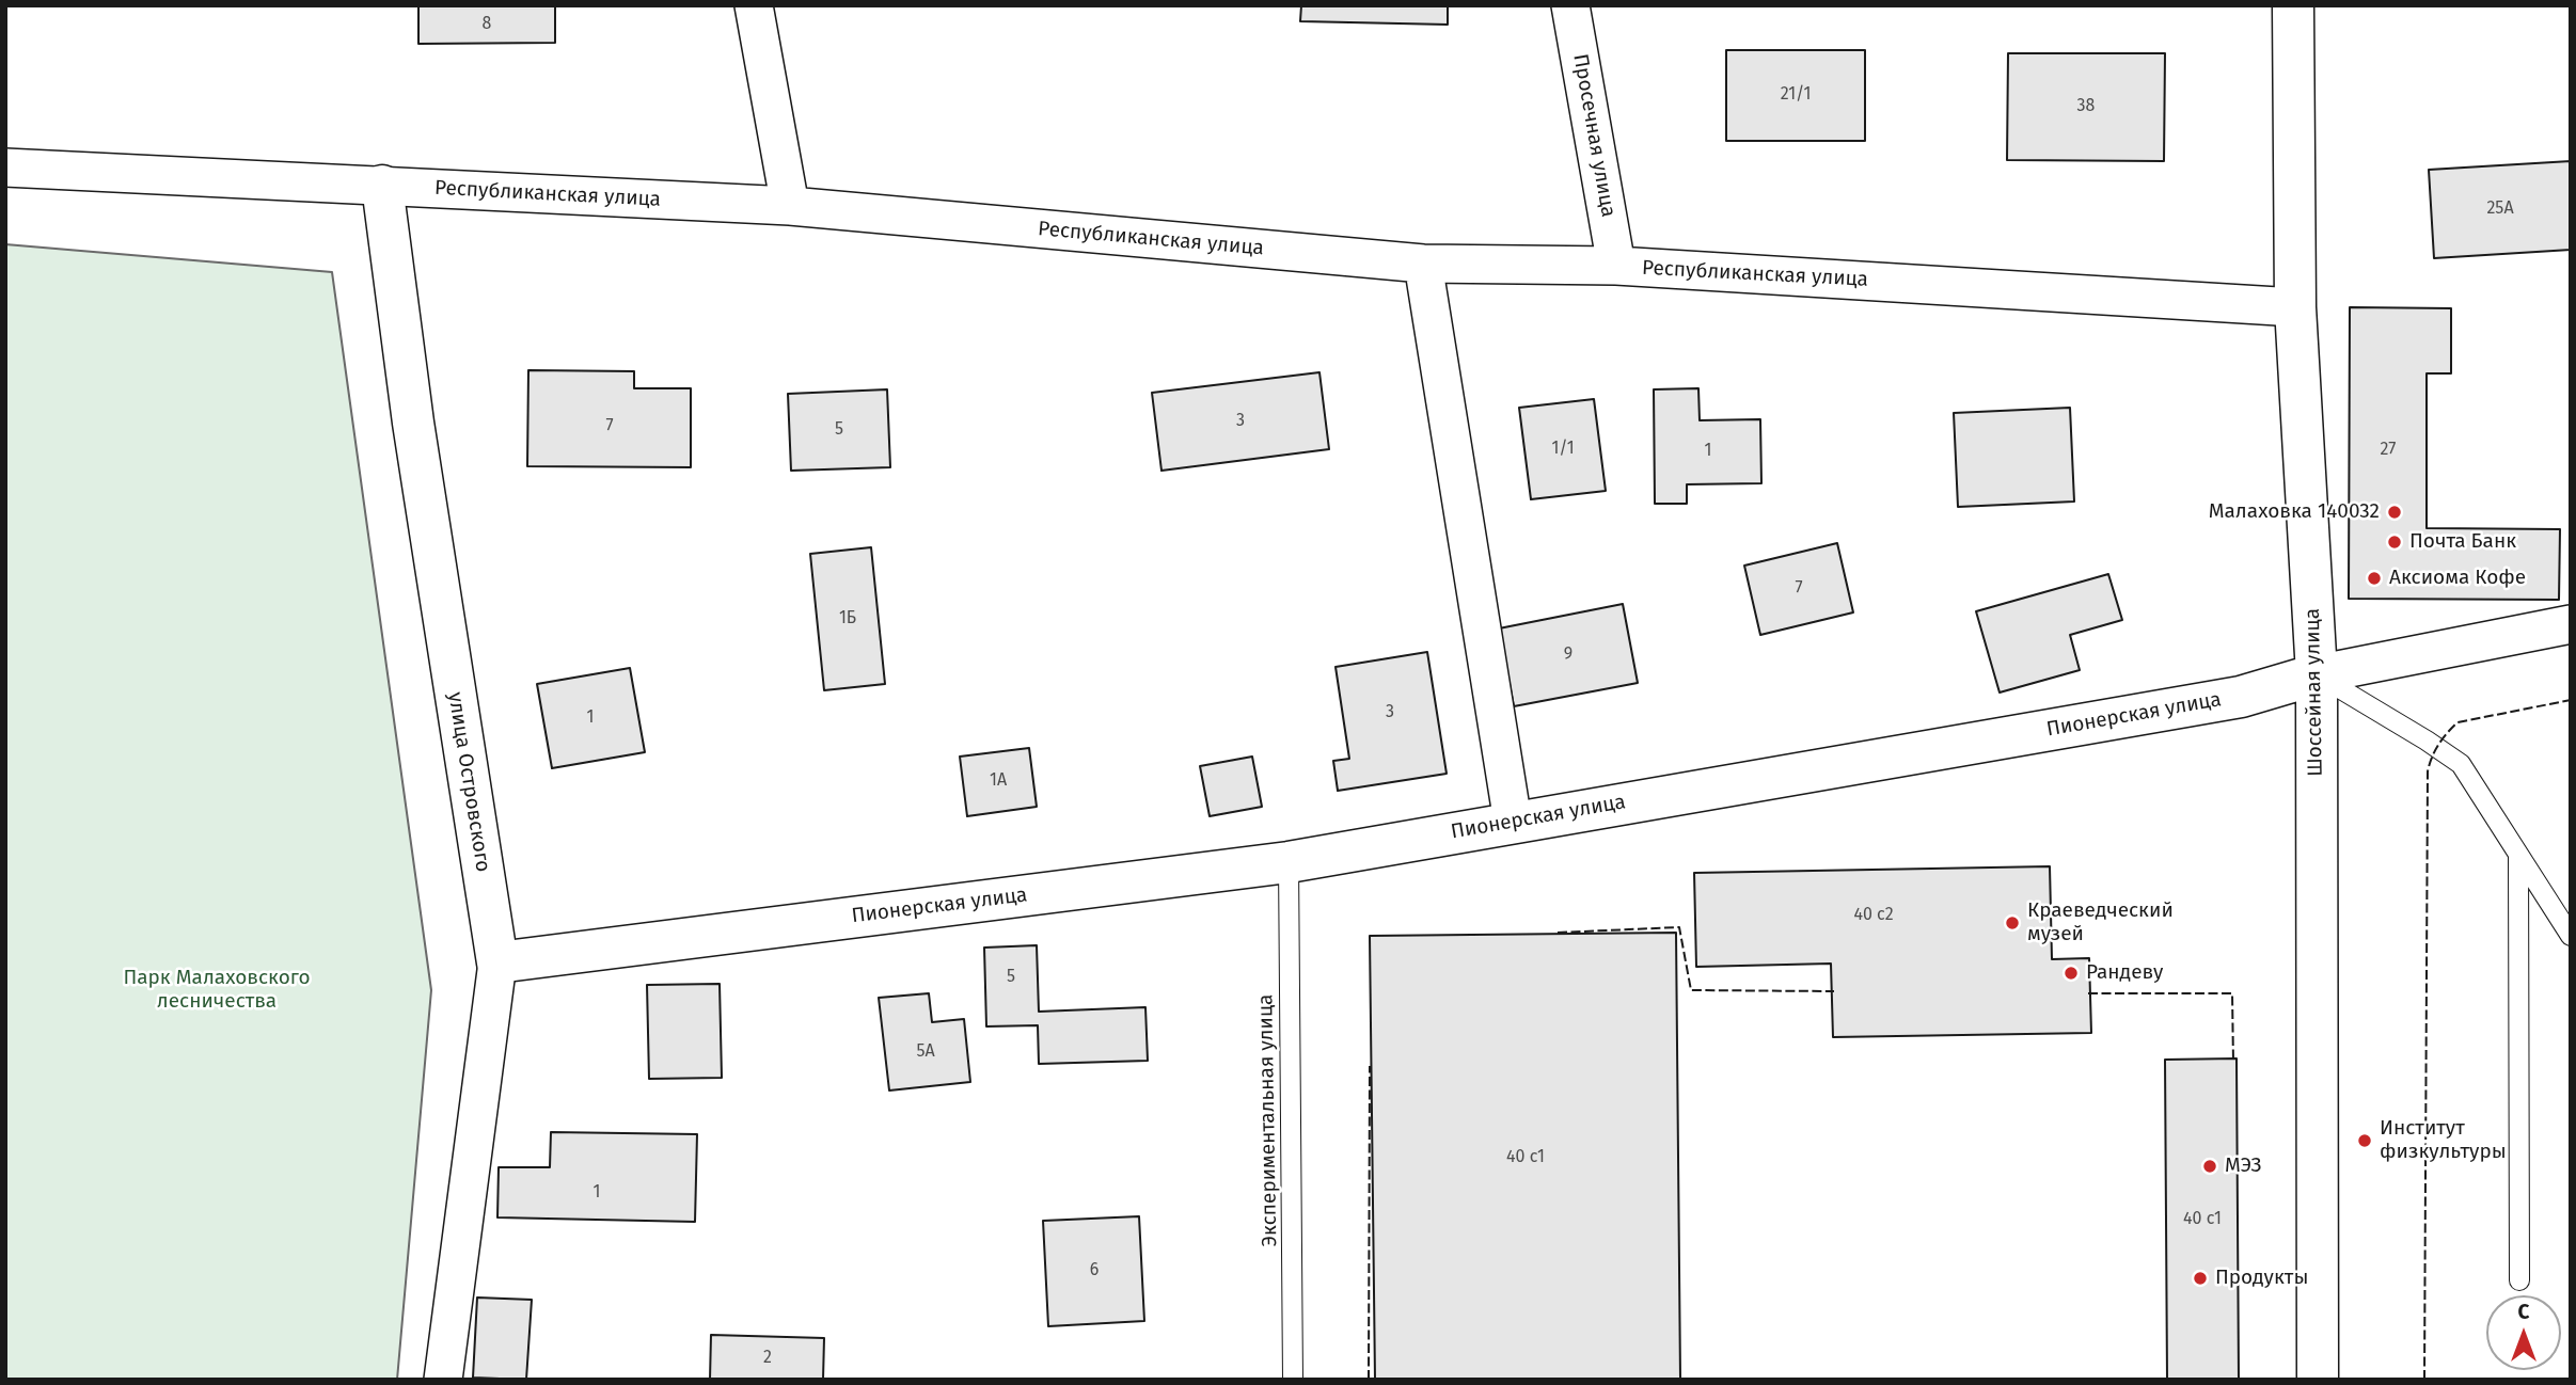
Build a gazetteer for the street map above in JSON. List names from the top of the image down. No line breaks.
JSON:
{"streets":{"street":["Просечная улица","Республиканская улица","Шоссейная улица","Пионерская улица","улица Островского"],"lane":["Экспериментальная улица"]},"crossings":[["Просечная улица","Республиканская улица"],["Республиканская улица","Шоссейная улица"],["Республиканская улица","улица Островского"],["Шоссейная улица","Пионерская улица"],["Пионерская улица","улица Островского"],["Пионерская улица","Экспериментальная улица"]],"parks":["Парк Малаховского лесничества"],"places":["Малаховка 140032","Почта Банк","Аксиома Кофе","Краеведческий музей","Рандеву","Институт физкультуры","МЭЗ","Продукты"],"house_numbers":["8","21/1","38","25А","3","7","5","1/1","27","1","7","1Б","9","3","1","1А","40 с2","5","5А","40 с1","1","40 с1","6","2"],"north":"top"}
